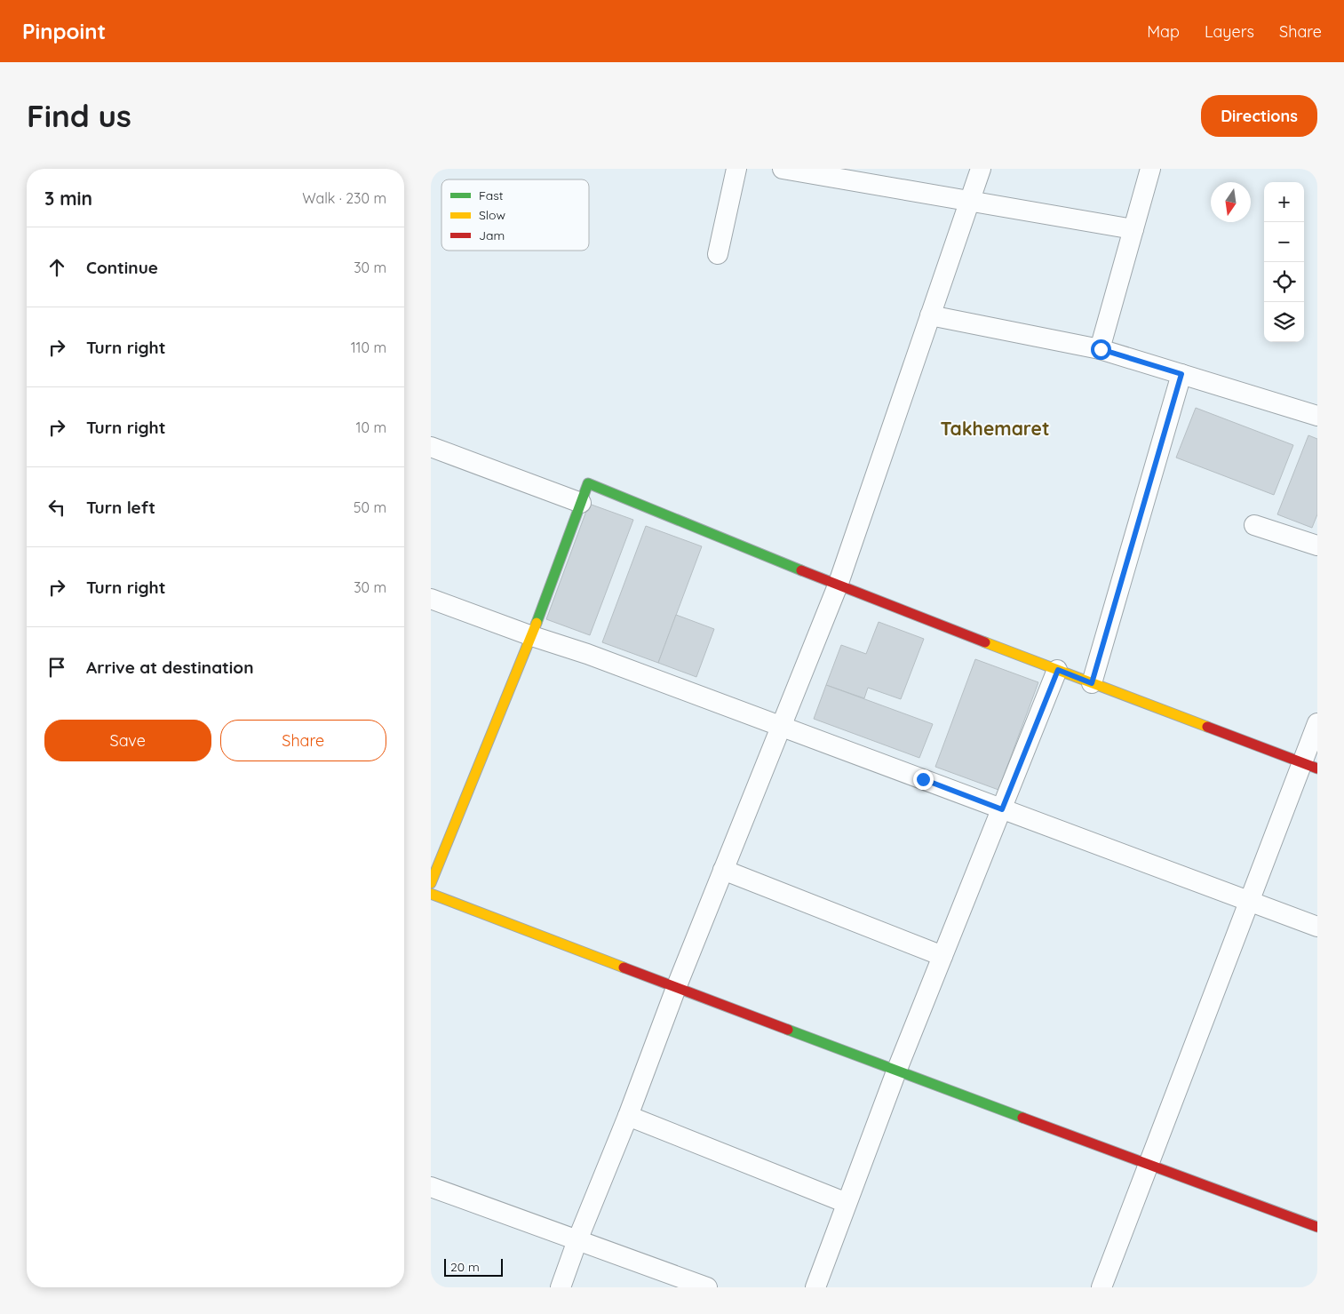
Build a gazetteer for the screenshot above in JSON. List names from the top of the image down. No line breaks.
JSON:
{"districts":["Takhemaret"],"legend":["Fast","Slow","Jam"],"scale_bar":"20 m","north":"bottom","page":{"header":"Pinpoint","nav":["Map","Layers","Share"],"buttons":["Directions",["Save","Share"]],"title":"Find us","heading":["3 min","Walk · 230 m"],"map_buttons":["+","−"],"list":[["Continue","30 m"],["Turn right","110 m"],["Turn right","10 m"],["Turn left","50 m"],["Turn right","30 m"],"Arrive at destination"],"scale":"20 m"}}
